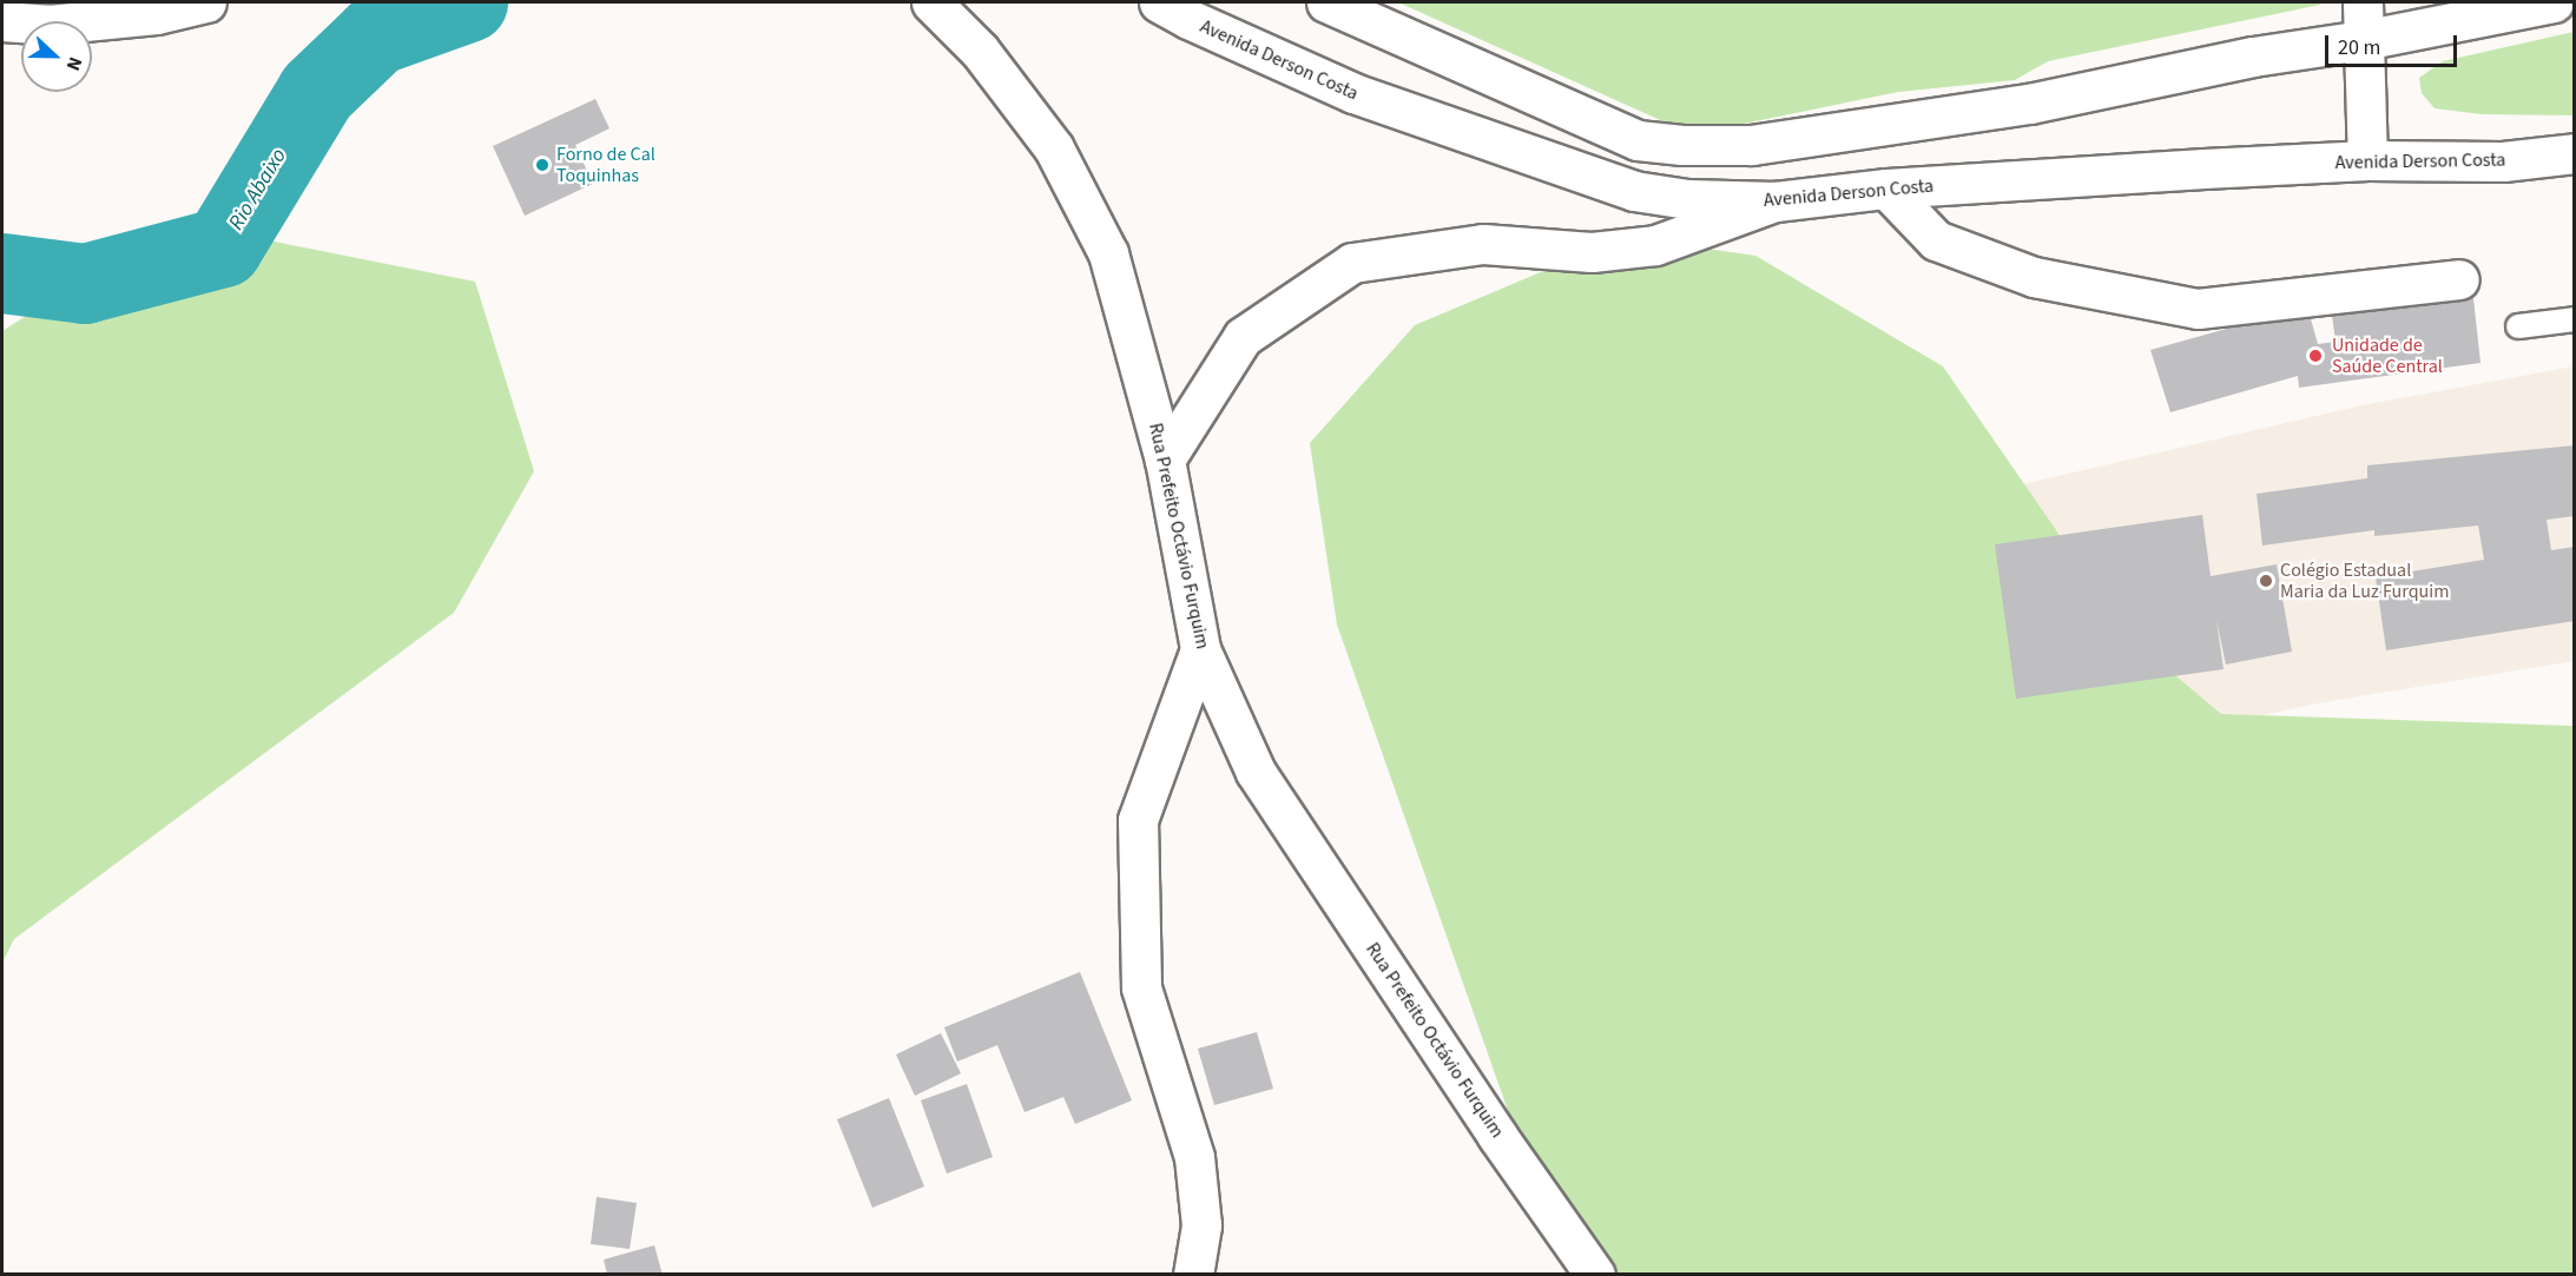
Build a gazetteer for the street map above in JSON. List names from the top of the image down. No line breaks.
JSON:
{"streets":{"street":["Avenida Derson Costa","Rua Prefeito Octávio Furquim"]},"water":["Rio Abaixo"],"places":["Forno de Cal Toquinhas","Unidade de Saúde Central","Colégio Estadual Maria da Luz Furquim"],"scale_bar":"20 m","north":"right"}
